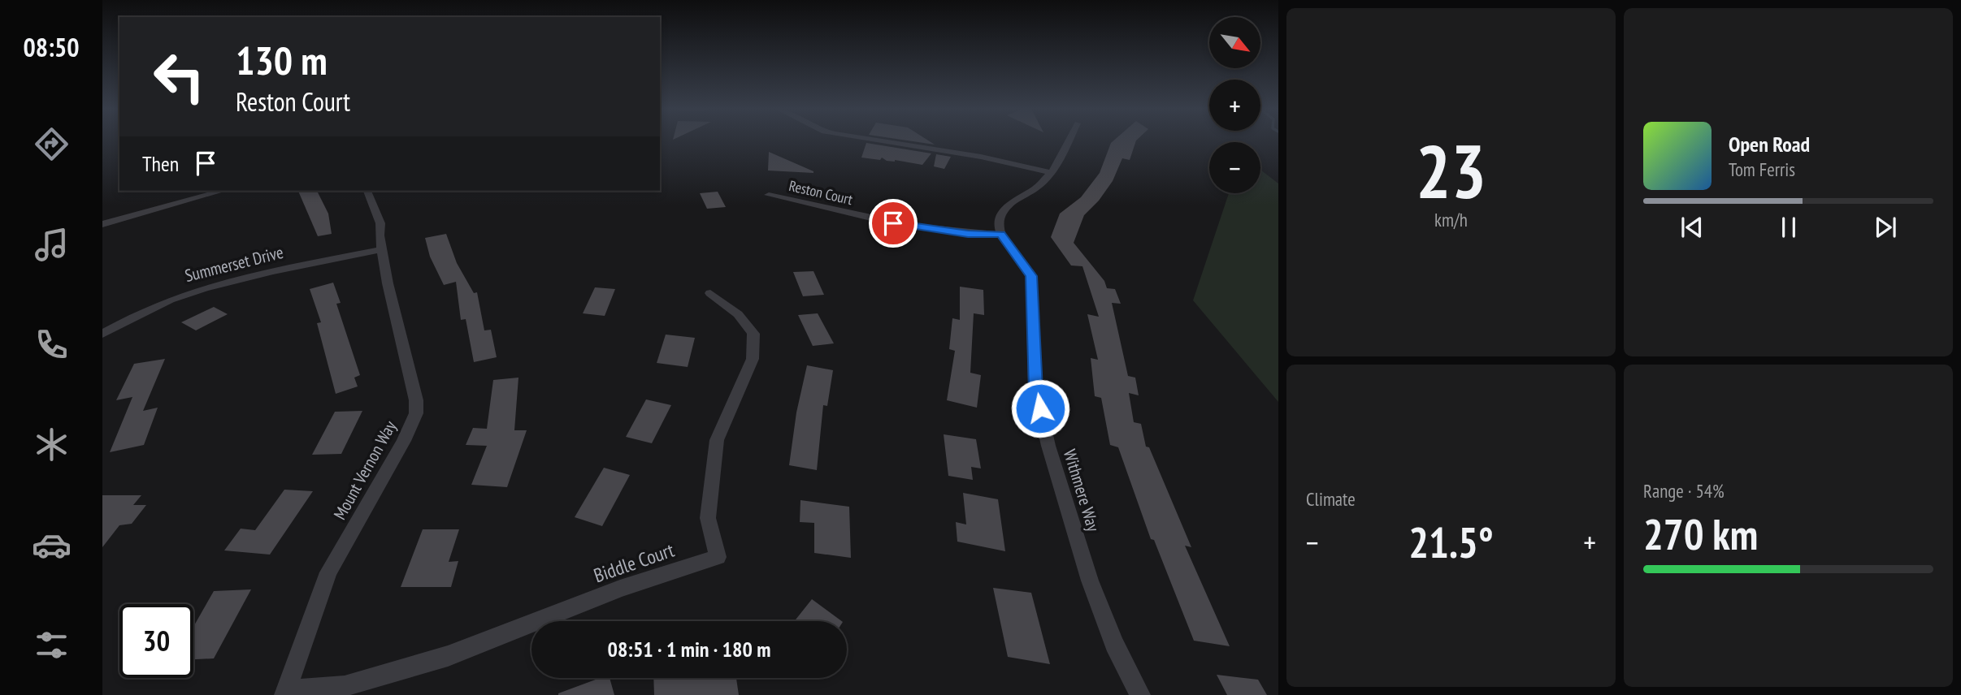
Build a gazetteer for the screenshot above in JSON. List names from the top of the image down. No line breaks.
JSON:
{"streets":{"street":["Reston Court","Summerset Drive","Mount Vernon Way","Withmere Way","Biddle Court"]},"crossings":[["Reston Court","Withmere Way"],["Summerset Drive","Mount Vernon Way"],["Mount Vernon Way","Biddle Court"]],"north":"bottom right","page":{"tabs":"08:50","tile":[["23","km/h"],"Climate",["Range · 54%","270 km"]],"map_buttons":["+","−"],"turn":["130 m","Reston Court"],"song":["Open Road","Tom Ferris"],"then":"Then","heat":["−","21.5°","+"],"limit":"30","trip":"08:51 · 1 min · 180 m"}}
